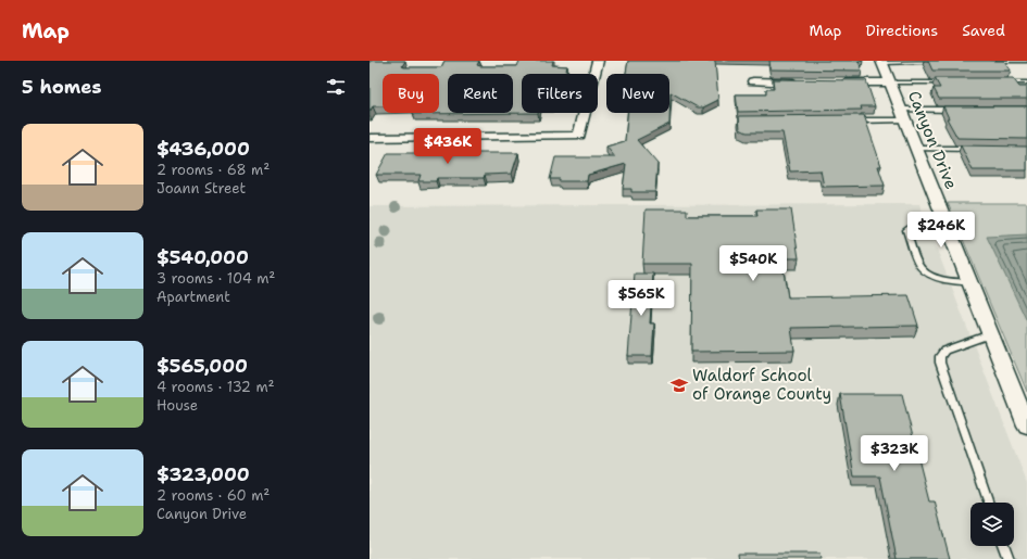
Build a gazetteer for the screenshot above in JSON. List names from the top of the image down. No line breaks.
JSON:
{"streets":{"street":["Canyon Drive"]},"places":{"school or university":["Waldorf School of Orange County"]},"page":{"header":"Map","nav":["Map","Directions","Saved"],"heading":"5 homes","chip":["Buy","Rent","Filters","New"],"list":[{"name":"$436,000","note":"2 rooms · 68 m² · Joann Street"},{"name":"$540,000","note":"3 rooms · 104 m² · Apartment"},{"name":"$565,000","note":"4 rooms · 132 m² · House"},{"name":"$323,000","note":"2 rooms · 60 m² · Canyon Drive"}],"price":["$436K","$246K","$540K","$565K","$323K"]}}
